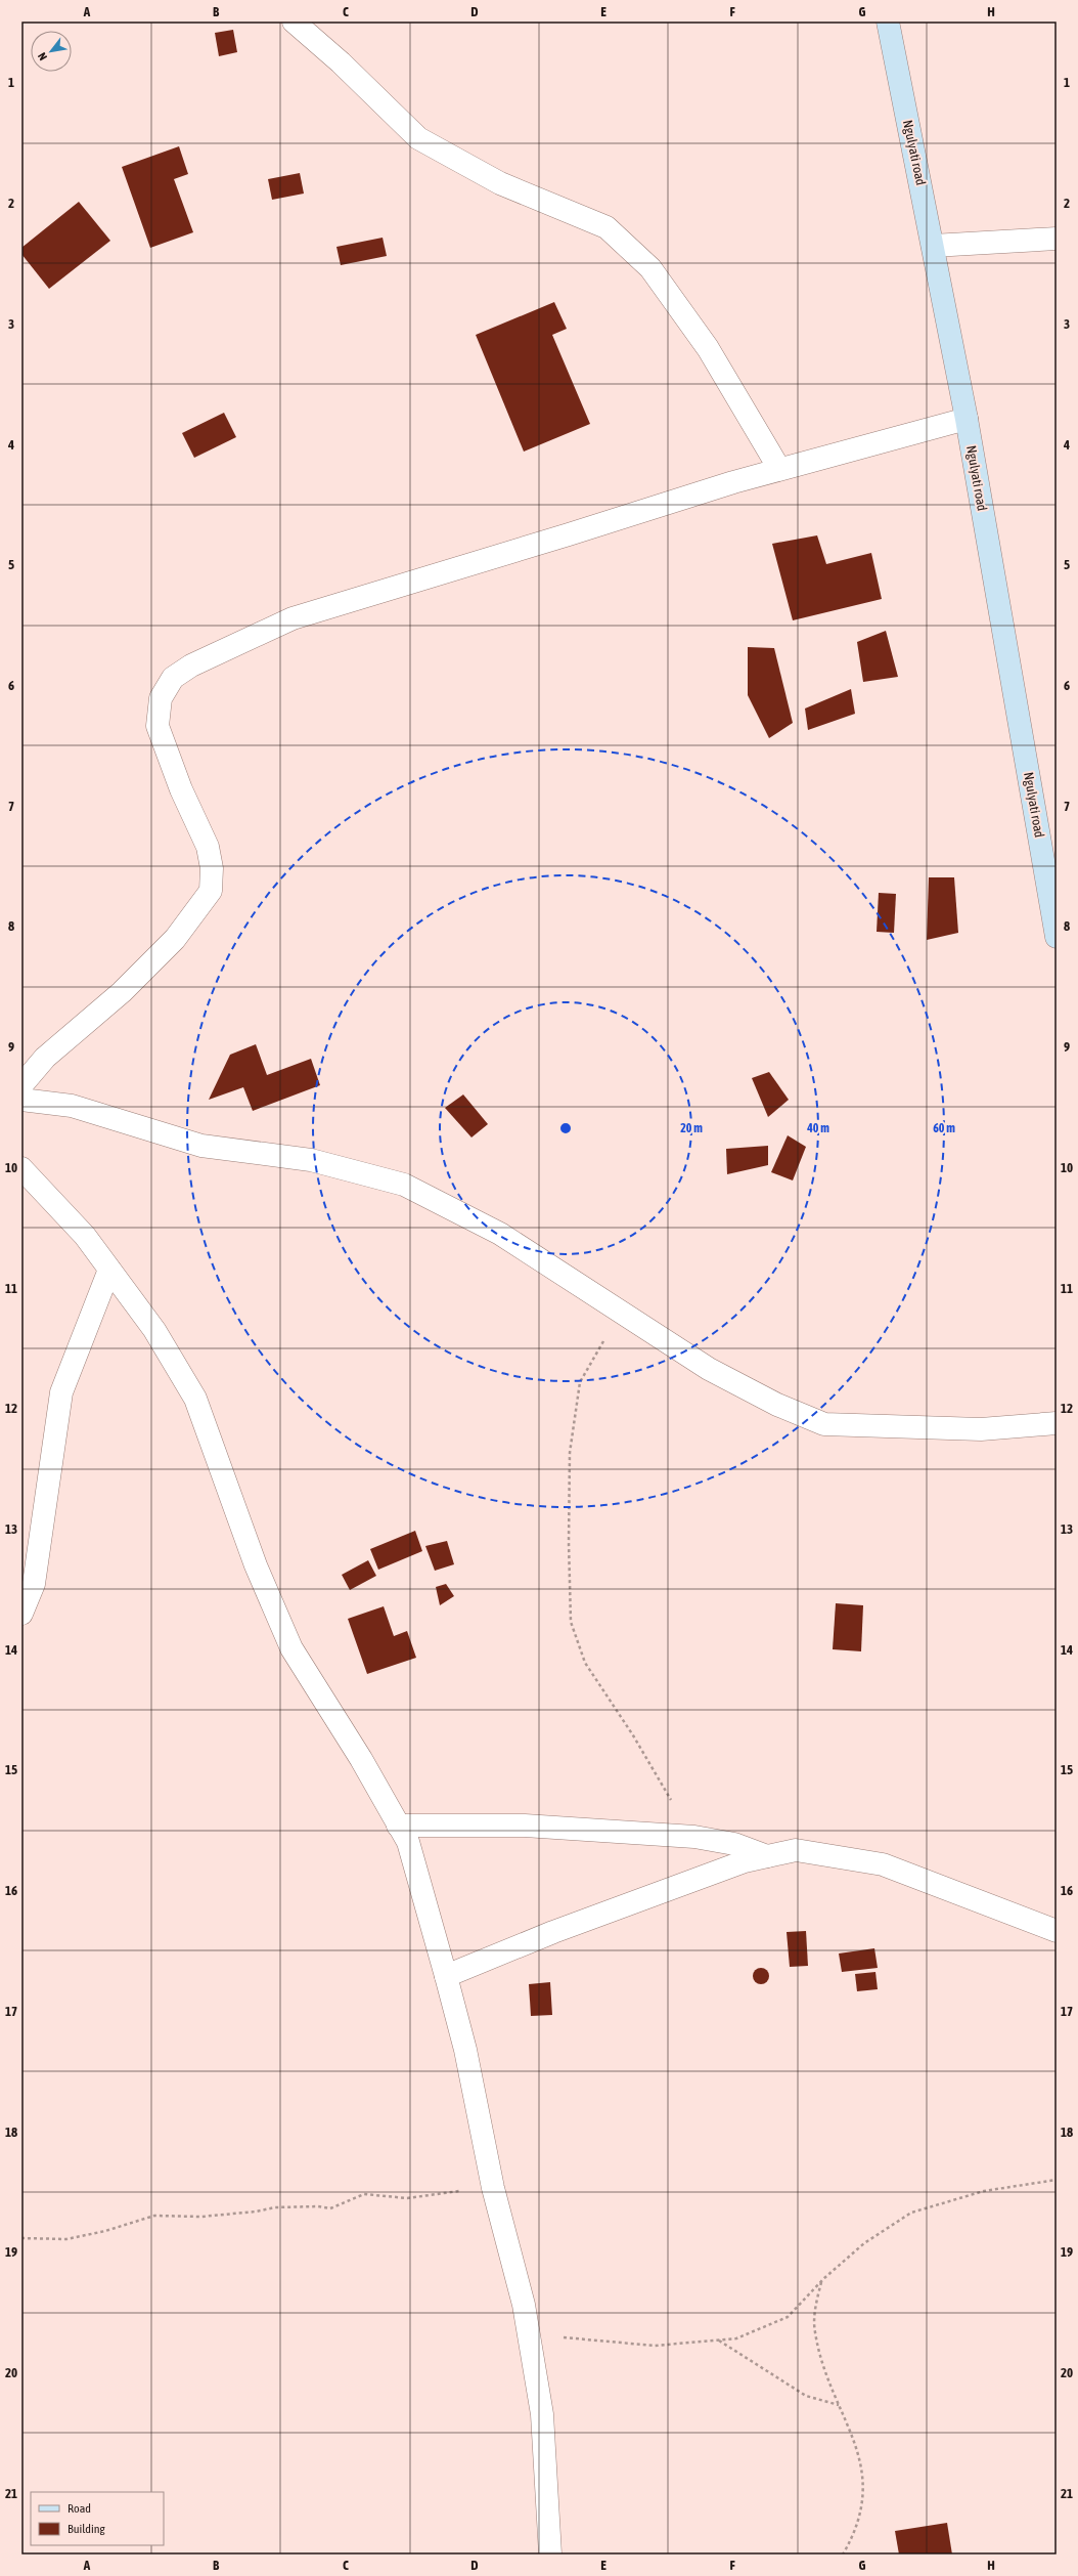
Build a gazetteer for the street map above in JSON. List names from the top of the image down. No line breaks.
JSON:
{"streets":{"main road":["Ngulyati road"]},"legend":["Road","Building"],"north":"bottom left","grid":{"columns":["A","B","C","D","E","F","G","H"],"rows":["1","2","3","4","5","6","7","8","9","10","11","12","13","14","15","16","17","18","19","20","21"]},"rings":["20 m","40 m","60 m"]}
